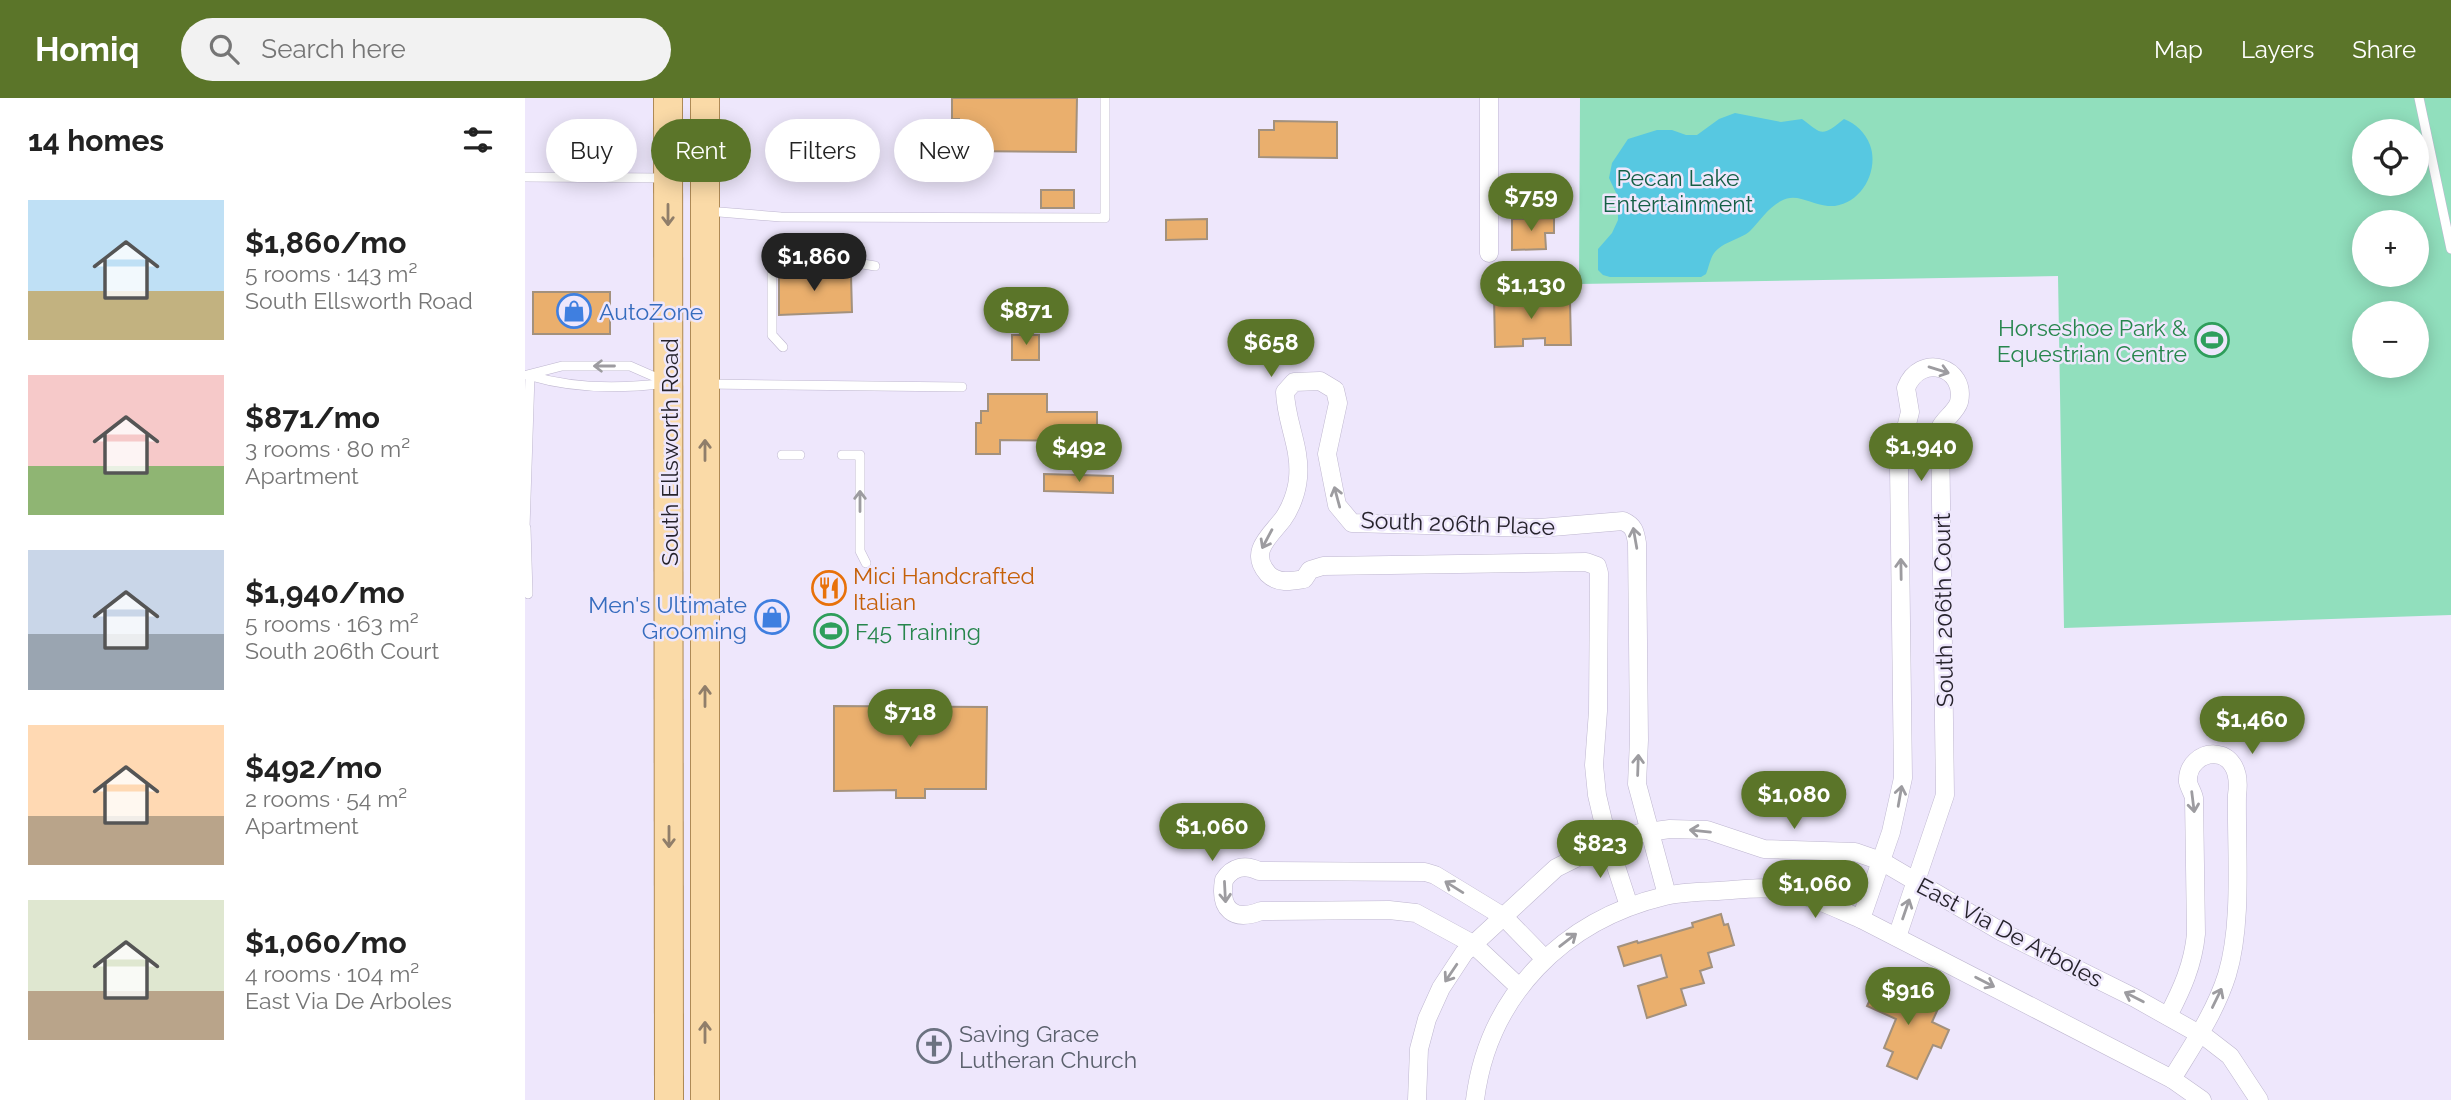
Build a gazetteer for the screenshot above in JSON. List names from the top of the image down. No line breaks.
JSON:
{"streets":{"main road":["South Ellsworth Road"],"street":["South 206th Place","South 206th Court","East Via De Arboles"]},"crossings":[["South 206th Place","East Via De Arboles"],["South 206th Court","East Via De Arboles"]],"parks":["Pecan Lake Entertainment"],"places":{"shop":["AutoZone","Men's Ultimate Grooming"],"sports":["Horseshoe Park & Equestrian Centre","F45 Training"],"restaurant":["Mici Handcrafted Italian"],"church":["Saving Grace Lutheran Church"]},"page":{"header":"Homiq","search":"Search here","nav":["Map","Layers","Share"],"heading":"14 homes","map_buttons":["+","−"],"chip":["Buy","Rent","Filters","New"],"price":["$759","$1,860","$1,130","$871","$658","$1,940","$492","$718","$1,460","$1,080","$1,060","$823","$1,060","$916"],"list":[{"name":"$1,860/mo","note":"5 rooms · 143 m² · South Ellsworth Road"},{"name":"$871/mo","note":"3 rooms · 80 m² · Apartment"},{"name":"$1,940/mo","note":"5 rooms · 163 m² · South 206th Court"},{"name":"$492/mo","note":"2 rooms · 54 m² · Apartment"},{"name":"$1,060/mo","note":"4 rooms · 104 m² · East Via De Arboles"}]}}
